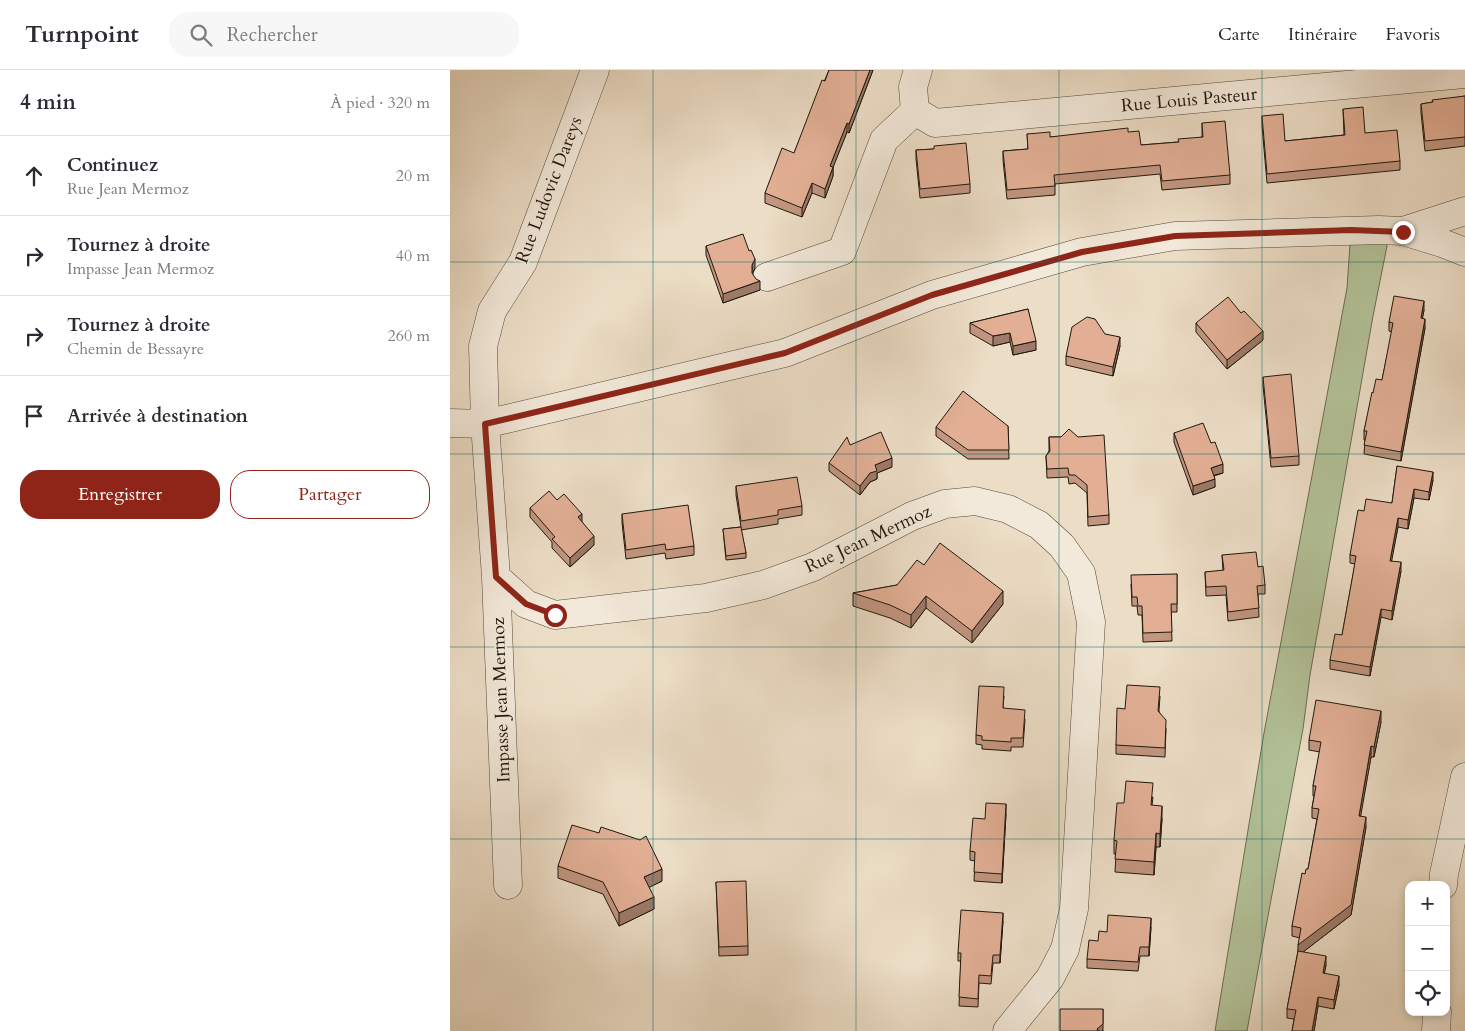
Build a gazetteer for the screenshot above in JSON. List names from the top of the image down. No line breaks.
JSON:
{"streets":{"street":["Rue Louis Pasteur","Rue Ludovic Dareys","Rue Jean Mermoz","Impasse Jean Mermoz"]},"crossings":[["Rue Ludovic Dareys","Impasse Jean Mermoz"],["Rue Jean Mermoz","Impasse Jean Mermoz"]],"page":{"header":"Turnpoint","search":"Rechercher","nav":["Carte","Itinéraire","Favoris"],"heading":["4 min","À pied · 320 m"],"list":[["Continuez","Rue Jean Mermoz","20 m"],["Tournez à droite","Impasse Jean Mermoz","40 m"],["Tournez à droite","Chemin de Bessayre","260 m"],"Arrivée à destination"],"buttons":["Enregistrer","Partager"],"map_buttons":["+","−"]}}
